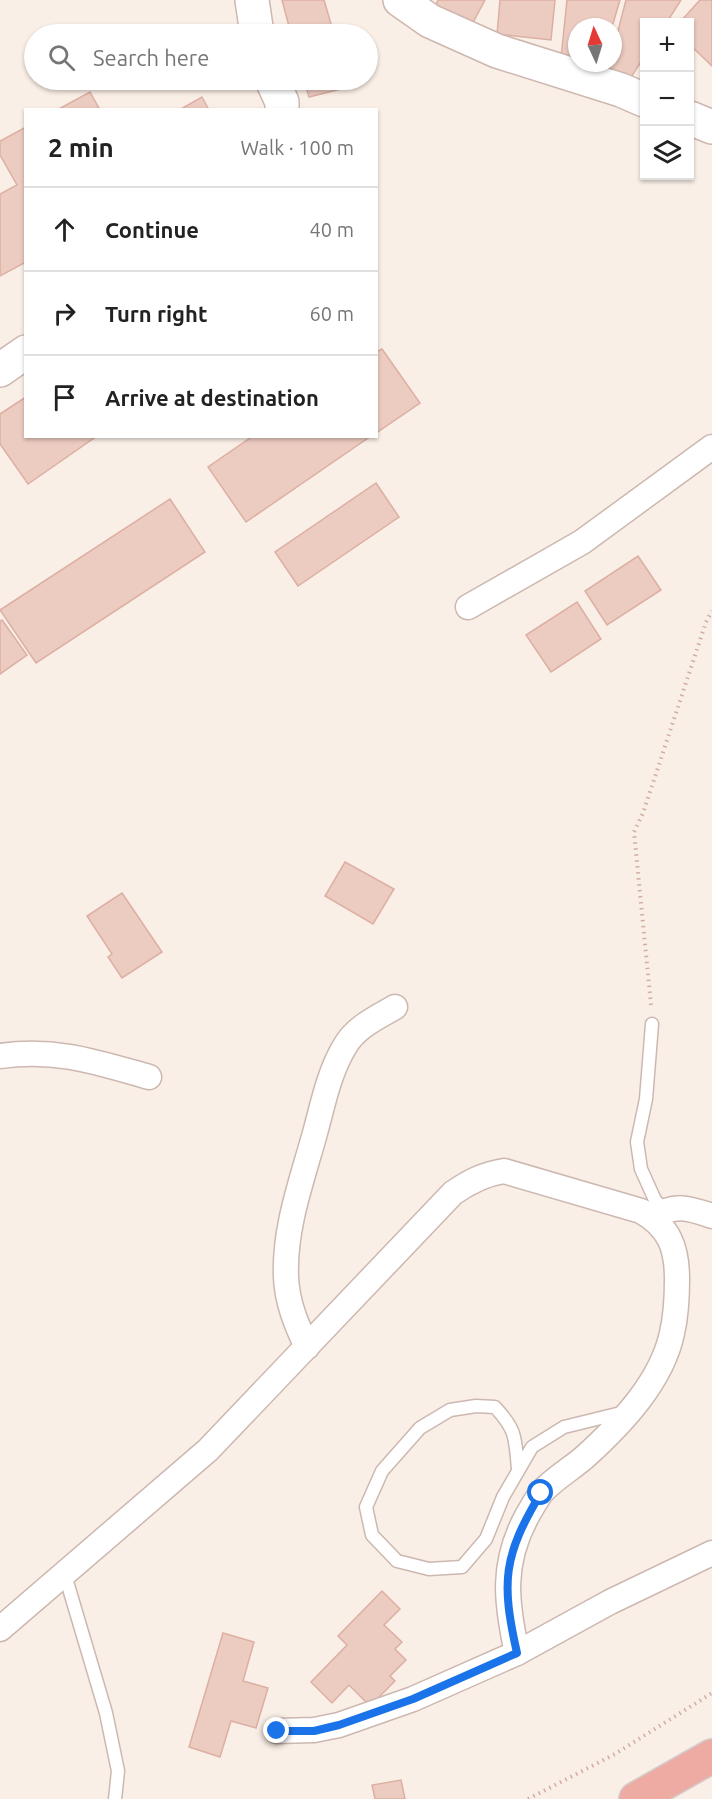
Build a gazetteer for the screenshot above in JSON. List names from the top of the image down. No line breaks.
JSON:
{"north":"top","page":{"map_buttons":["+","−"],"search":"Search here","heading":["2 min","Walk · 100 m"],"list":[["Continue","40 m"],["Turn right","60 m"],"Arrive at destination"]}}
